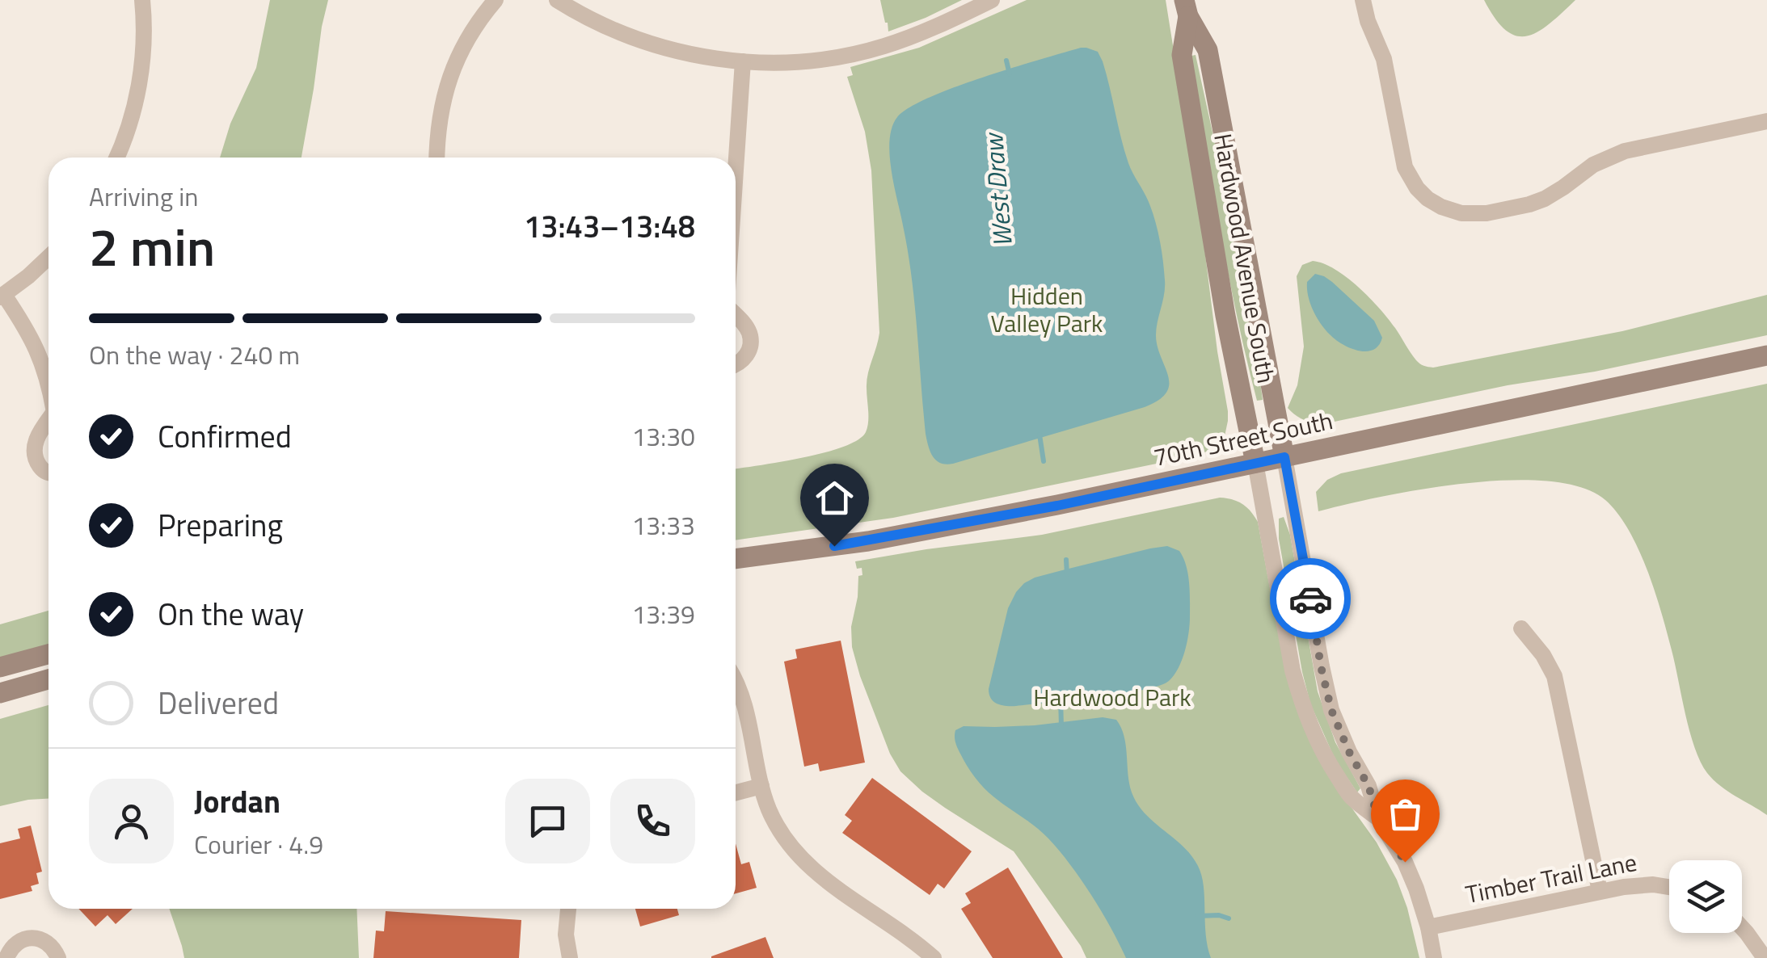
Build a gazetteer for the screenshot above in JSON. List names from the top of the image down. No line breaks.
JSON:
{"streets":{"main road":["Hardwood Avenue South","70th Street South"],"street":["Timber Trail Lane"]},"crossings":[["Hardwood Avenue South","70th Street South"],["Hardwood Avenue South","Timber Trail Lane"]],"water":["West Draw"],"parks":["Hidden Valley Park","Hardwood Park"],"page":{"heading":["2 min","Arriving in","13:43–13:48"],"panel":["Jordan","Courier · 4.9"],"bar":"On the way · 240 m","list":[["Confirmed","13:30"],["Preparing","13:33"],["On the way","13:39"],"Delivered"]}}
